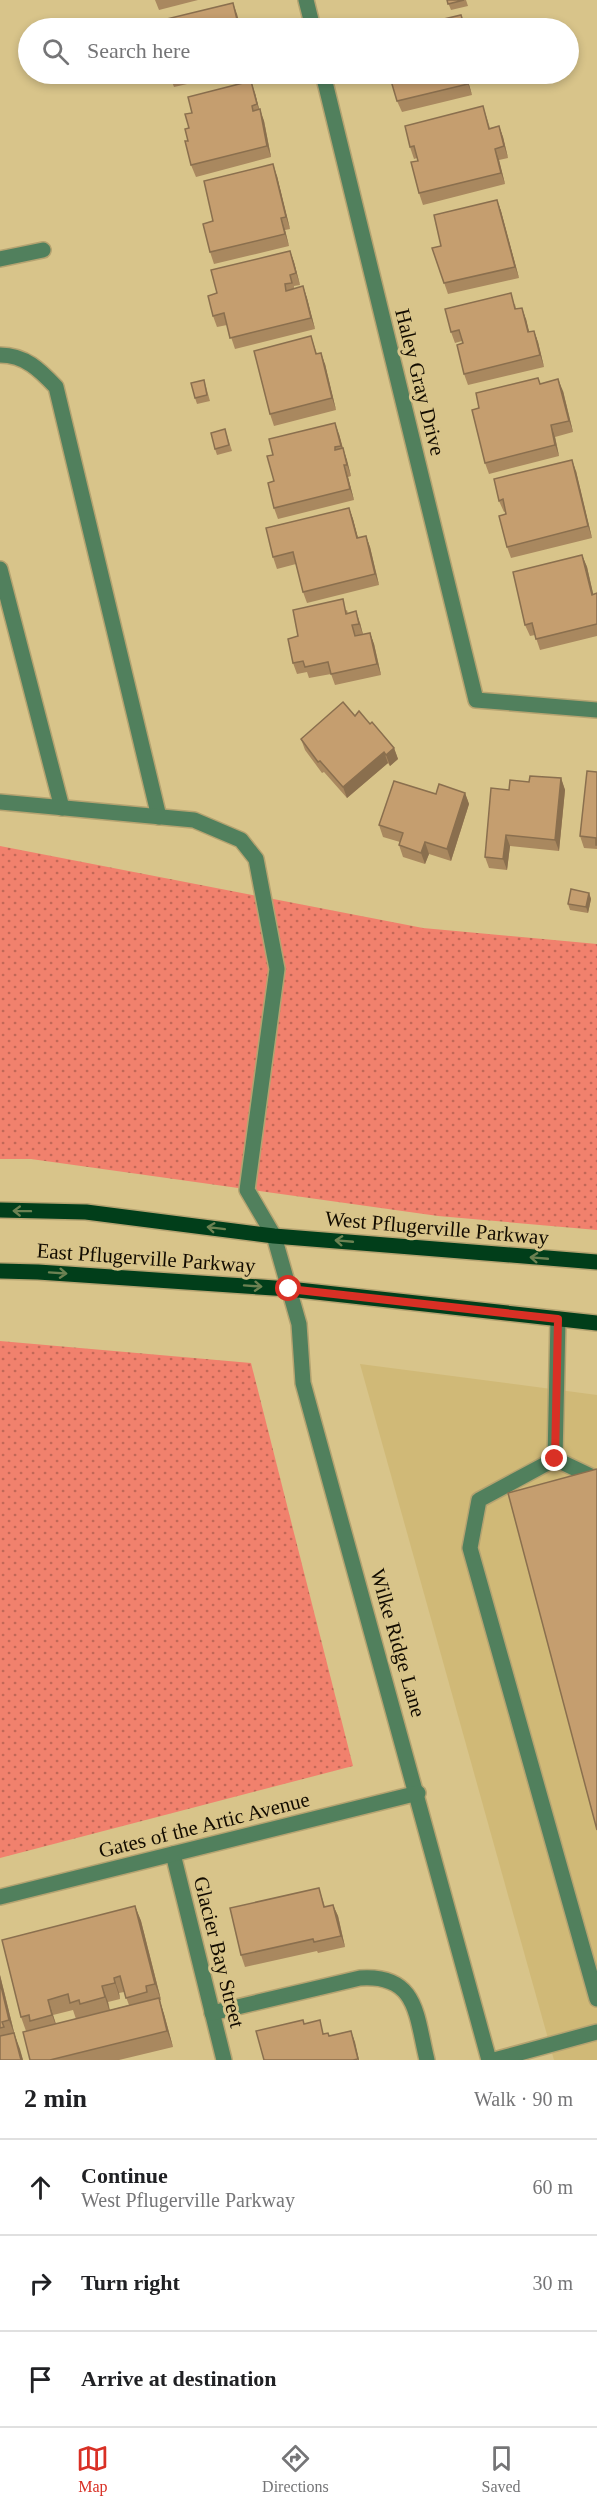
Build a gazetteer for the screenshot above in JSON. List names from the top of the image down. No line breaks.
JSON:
{"streets":{"main road":["West Pflugerville Parkway","East Pflugerville Parkway"],"street":["Haley Gray Drive","Wilke Ridge Lane","Gates of the Artic Avenue","Glacier Bay Street"]},"crossings":[["West Pflugerville Parkway","East Pflugerville Parkway"],["West Pflugerville Parkway","Wilke Ridge Lane"],["East Pflugerville Parkway","Wilke Ridge Lane"],["Wilke Ridge Lane","Gates of the Artic Avenue"],["Gates of the Artic Avenue","Glacier Bay Street"]],"page":{"search":"Search here","heading":["2 min","Walk · 90 m"],"list":[["Continue","West Pflugerville Parkway","60 m"],["Turn right","30 m"],"Arrive at destination"],"nav":["Map","Directions","Saved"]}}
